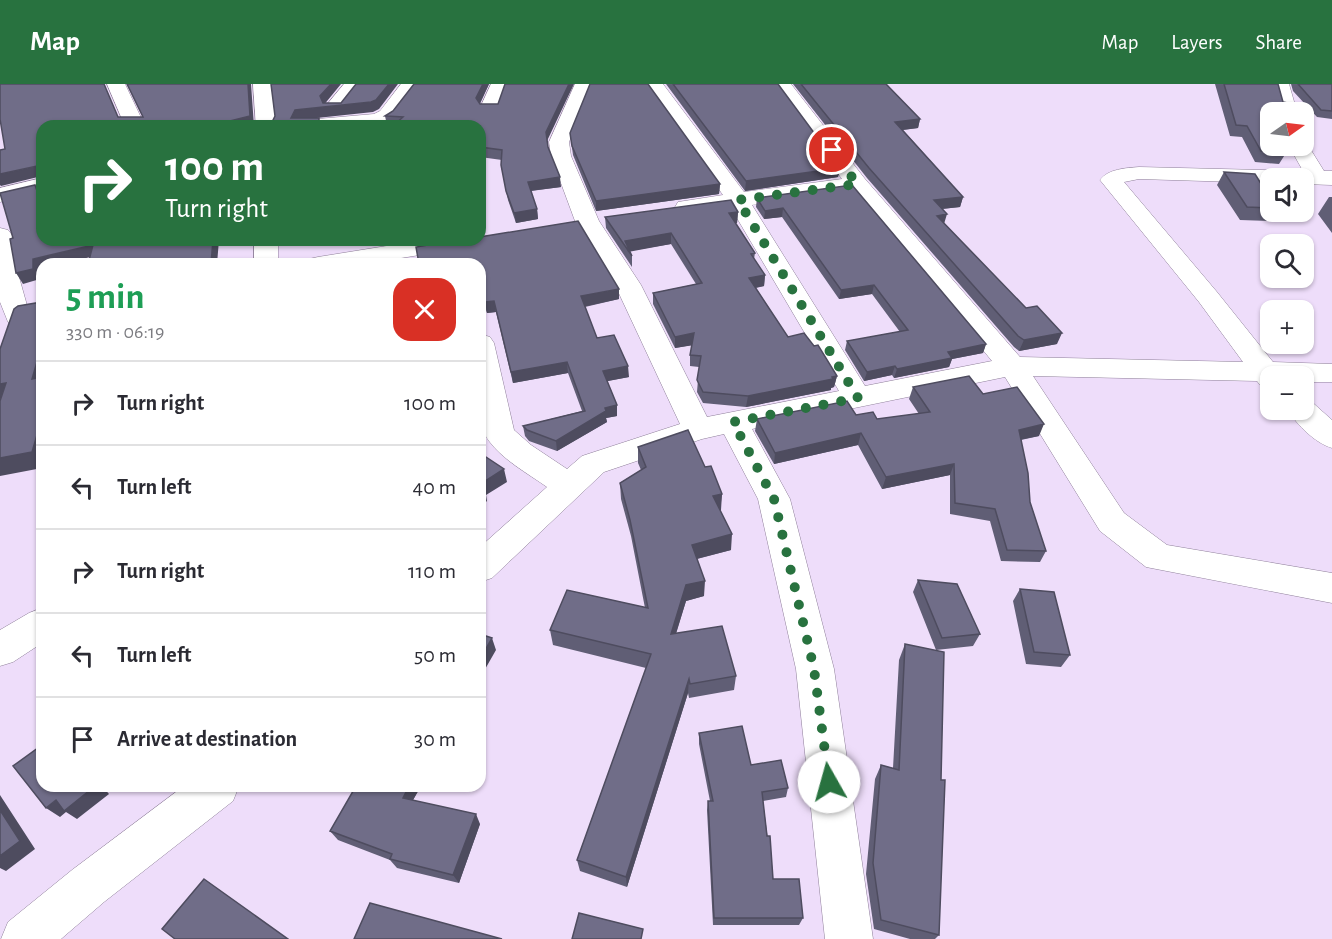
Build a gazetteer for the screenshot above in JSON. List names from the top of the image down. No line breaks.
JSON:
{"north":"right","page":{"header":"Map","nav":["Map","Layers","Share"],"map_buttons":["+","−"],"turn":["100 m","Turn right"],"heading":["5 min","330 m · 06:19"],"list":[{"name":"Turn right","value":"100 m"},{"name":"Turn left","value":"40 m"},{"name":"Turn right","value":"110 m"},{"name":"Turn left","value":"50 m"},{"name":"Arrive at destination","value":"30 m"}]}}
